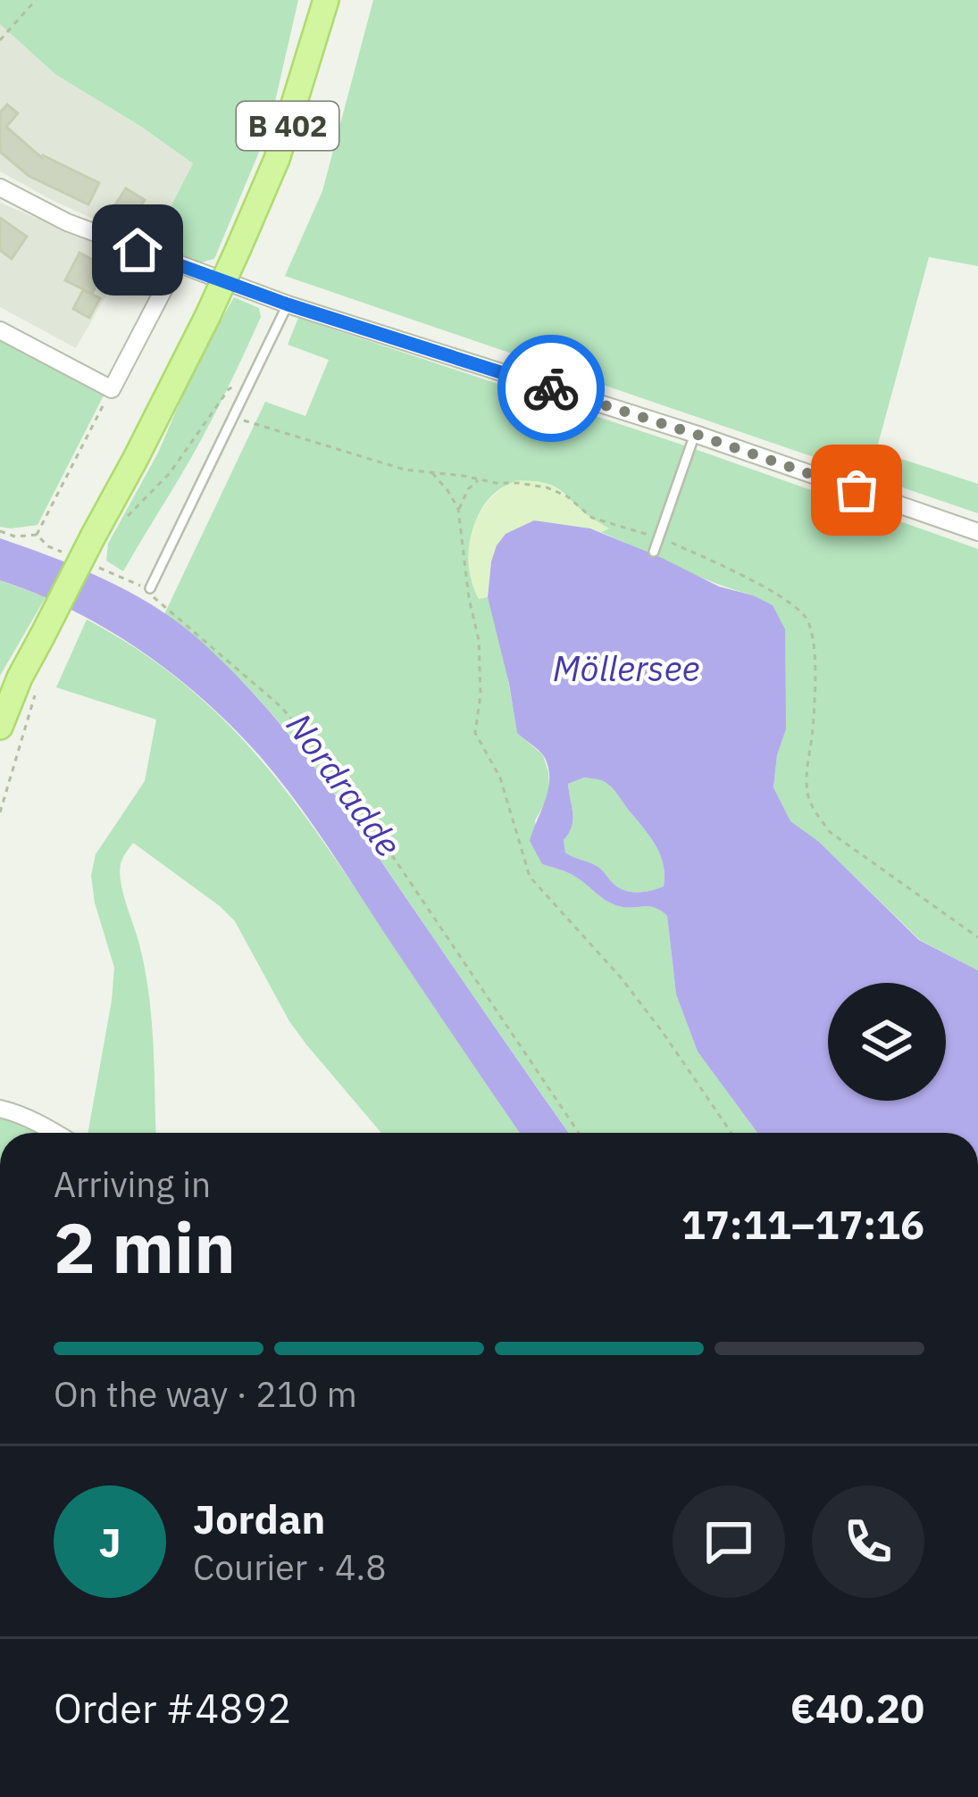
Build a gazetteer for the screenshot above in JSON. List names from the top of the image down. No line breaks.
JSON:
{"streets":{"main road":["B 402"]},"water":["Möllersee","Nordradde"],"page":{"heading":["2 min","Arriving in","17:11–17:16"],"panel":["Jordan","Courier · 4.8","Order #4892","€40.20"],"bar":"On the way · 210 m","round":"J"}}
